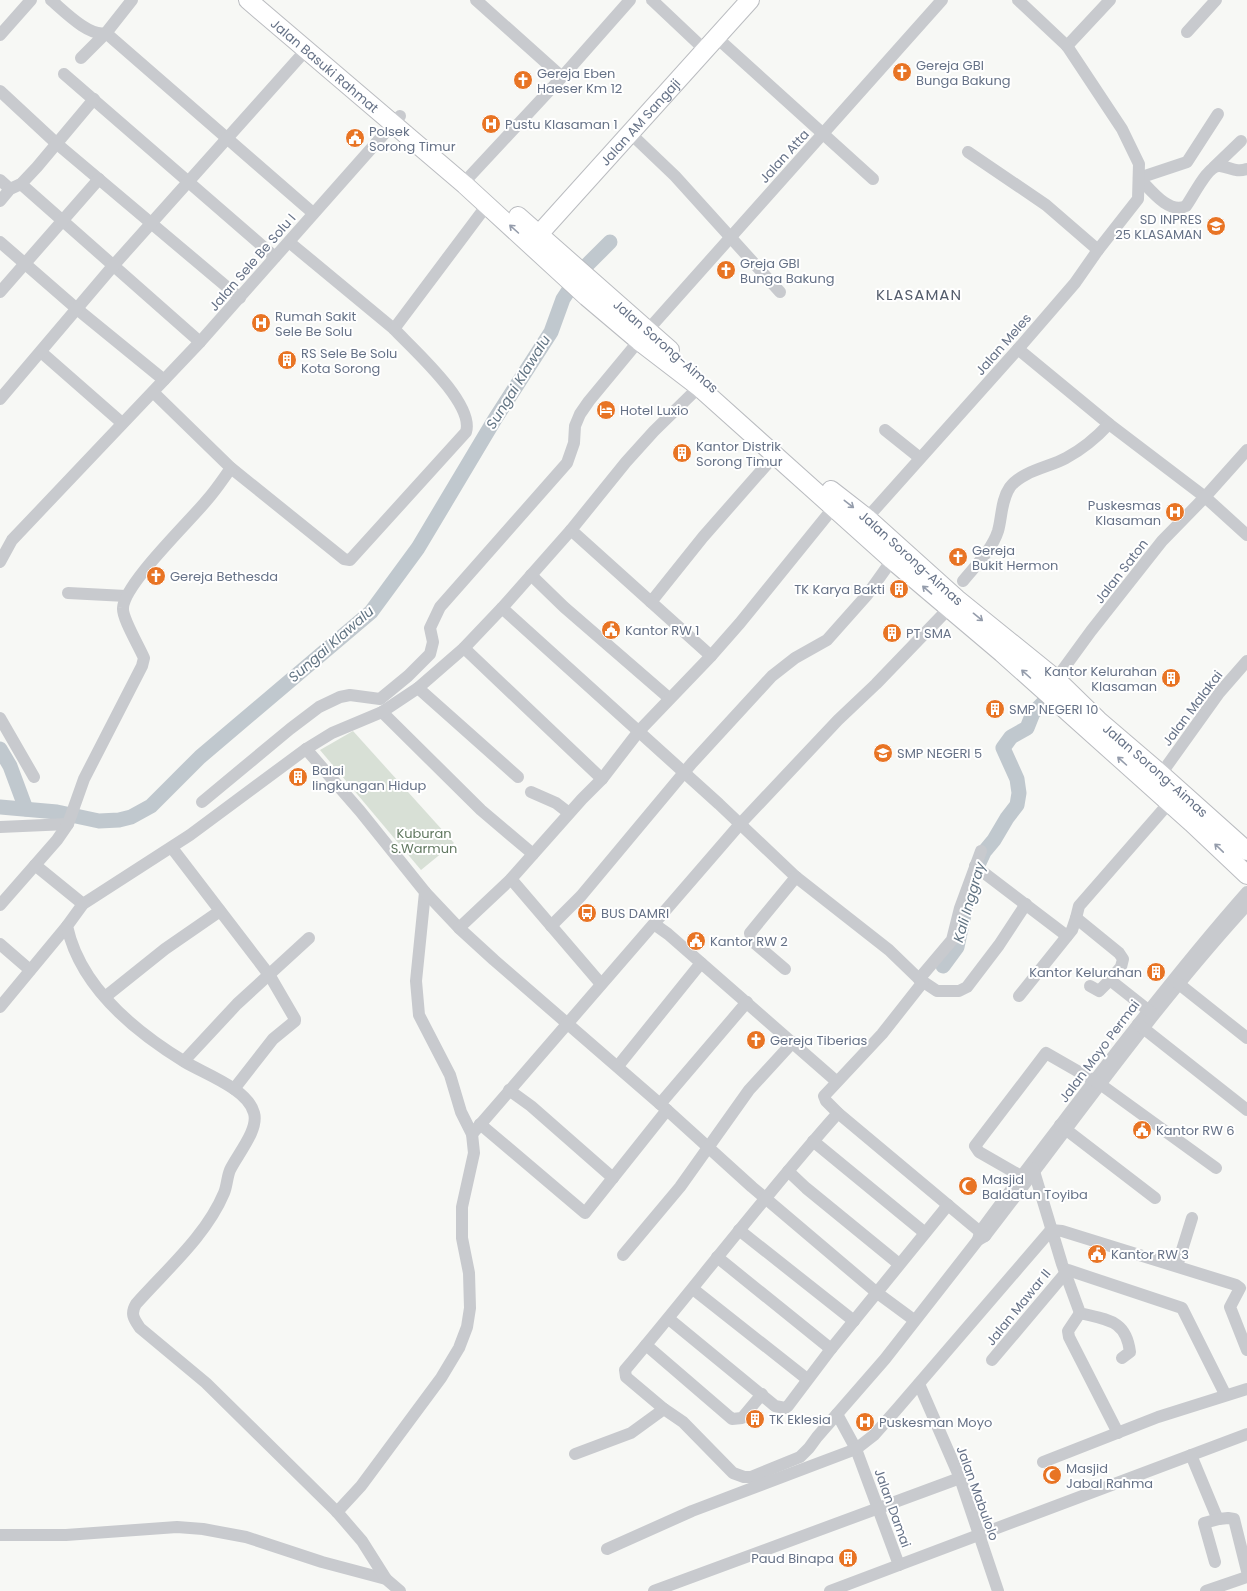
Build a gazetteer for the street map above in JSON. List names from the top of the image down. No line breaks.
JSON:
{"streets":{"highway":["Jalan Basuki Rahmat","Jalan AM Sangaji","Jalan Sorong-Aimas"],"street":["Jalan Atta","Jalan Sele Be Solu I","Jalan Meles","Jalan Saton","Jalan Malakai","Jalan Moyo Permai","Jalan Mawar II","Jalan Mabulolo","Jalan Damai"]},"crossings":[["Jalan Basuki Rahmat","Jalan AM Sangaji"],["Jalan Basuki Rahmat","Jalan Sele Be Solu I"],["Jalan Basuki Rahmat","Jalan Sorong-Aimas"],["Jalan Atta","Jalan Sorong-Aimas"],["Jalan Meles","Jalan Sorong-Aimas"],["Jalan Sorong-Aimas","Jalan Saton"],["Jalan Sorong-Aimas","Jalan Malakai"],["Jalan Mabulolo","Jalan Damai"]],"districts":["KLASAMAN"],"water":["Sungai Klawalu","Kali Inggray"],"parks":["Kuburan S.Warmun"],"places":{"church":["Gereja GBI Bunga Bakung","Gereja Eben Haeser Km 12","Greja GBI Bunga Bakung","Gereja Bukit Hermon","Gereja Bethesda","Gereja Tiberias"],"hospital":["Pustu Klasaman 1","Rumah Sakit Sele Be Solu","Puskesmas Klasaman","Puskesman Moyo"],"public building":["Polsek Sorong Timur","Kantor RW 1","Kantor RW 2","Kantor RW 6","Kantor RW 3"],"school or university":["SD INPRES 25 KLASAMAN","SMP NEGERI 5"],"building":["RS Sele Be Solu Kota Sorong","Kantor Distrik Sorong Timur","TK Karya Bakti","PT SMA","Kantor Kelurahan Klasaman","SMP NEGERI 10","Balai lingkungan Hidup","Kantor Kelurahan","TK Eklesia","Paud Binapa"],"hotel":["Hotel Luxio"],"bus stop":["BUS DAMRI"],"mosque":["Masjid Baldatun Toyiba","Masjid Jabal Rahma"]}}
